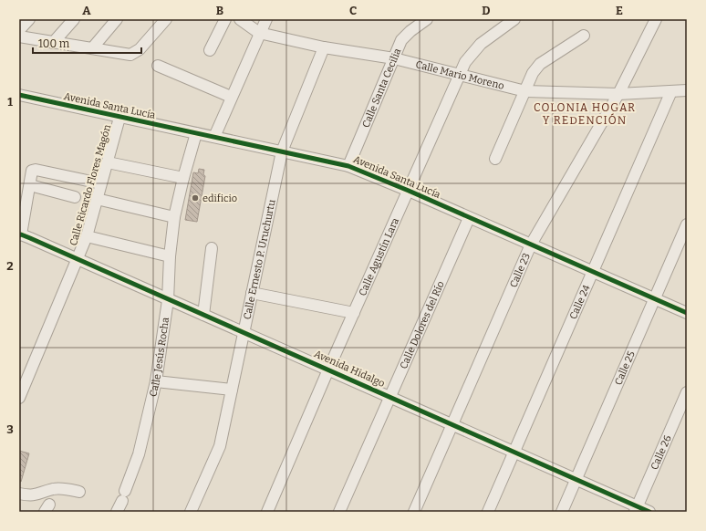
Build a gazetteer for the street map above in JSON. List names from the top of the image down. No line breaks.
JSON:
{"streets":{"street":["Calle Mario Moreno","Calle Santa Cecilia","Avenida Santa Lucía","Calle Ricardo Flores Magón","Calle Agustín Lara","Calle Ernesto P. Uruchurtu","Calle 23","Calle 24","Calle Dolores del Río","Calle Jesús Rocha","Avenida Hidalgo","Calle 25","Calle 26"]},"crossings":[["Calle Mario Moreno","Calle Santa Cecilia"],["Calle Mario Moreno","Calle Agustín Lara"],["Calle Mario Moreno","Calle Ernesto P. Uruchurtu"],["Calle Mario Moreno","Calle 23"],["Calle Mario Moreno","Calle 24"],["Calle Santa Cecilia","Avenida Santa Lucía"],["Avenida Santa Lucía","Calle Ricardo Flores Magón"],["Avenida Santa Lucía","Calle Agustín Lara"],["Avenida Santa Lucía","Calle Ernesto P. Uruchurtu"],["Avenida Santa Lucía","Calle 23"],["Avenida Santa Lucía","Calle 24"],["Avenida Santa Lucía","Calle Dolores del Río"],["Avenida Santa Lucía","Calle Jesús Rocha"],["Avenida Santa Lucía","Calle 25"],["Calle Ricardo Flores Magón","Avenida Hidalgo"],["Calle Agustín Lara","Avenida Hidalgo"],["Calle Ernesto P. Uruchurtu","Avenida Hidalgo"],["Calle 23","Avenida Hidalgo"],["Calle 24","Avenida Hidalgo"],["Calle Dolores del Río","Avenida Hidalgo"],["Calle Jesús Rocha","Avenida Hidalgo"],["Avenida Hidalgo","Calle 25"],["Avenida Hidalgo","Calle 26"]],"districts":["COLONIA HOGAR Y REDENCIÓN"],"places":["edificio"],"scale_bar":"100 m","grid":{"columns":["A","B","C","D","E"],"rows":["1","2","3"]}}
